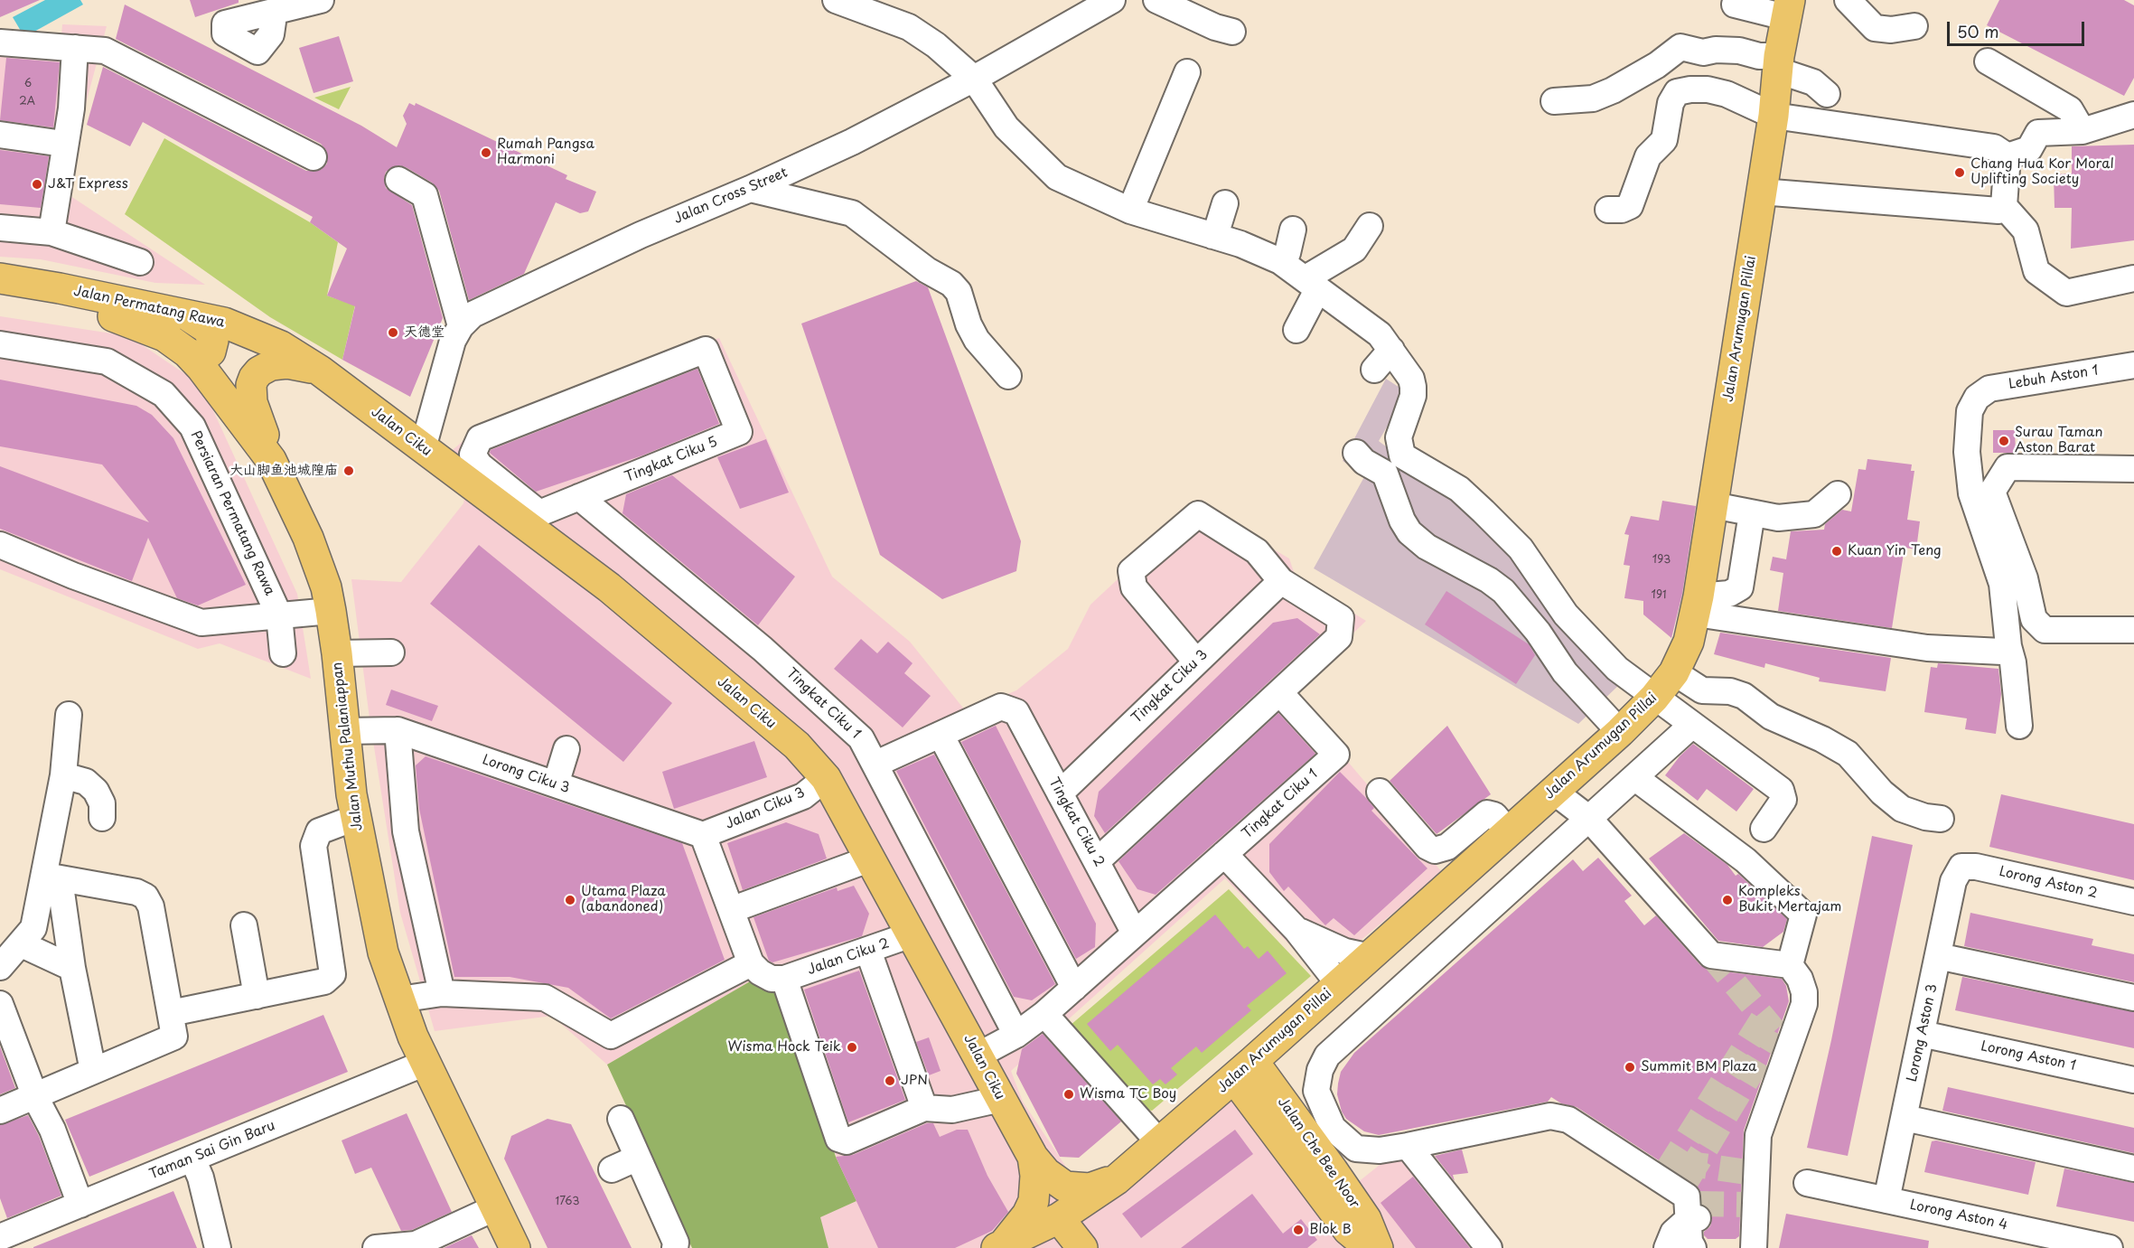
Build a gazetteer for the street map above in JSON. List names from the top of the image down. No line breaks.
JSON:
{"streets":{"main road":["Jalan Permatang Rawa","Jalan Arumugan Pillai","Jalan Ciku","Jalan Muthu Palaniappan","Jalan Che Bee Noor"],"street":["Jalan Cross Street","Lebuh Aston 1","Tingkat Ciku 5","Persiaran Permatang Rawa","Tingkat Ciku 3","Tingkat Ciku 1","Lorong Ciku 3","Jalan Ciku 3","Tingkat Ciku 2","Lorong Aston 2","Jalan Ciku 2","Lorong Aston 3","Lorong Aston 1","Taman Sai Gin Baru","Lorong Aston 4"]},"crossings":[["Jalan Cross Street","Jalan Ciku"],["Jalan Permatang Rawa","Jalan Ciku"],["Jalan Permatang Rawa","Jalan Muthu Palaniappan"],["Jalan Arumugan Pillai","Jalan Che Bee Noor"],["Jalan Ciku","Tingkat Ciku 5"],["Jalan Ciku","Tingkat Ciku 1"],["Jalan Ciku","Jalan Ciku 3"],["Jalan Ciku","Jalan Ciku 2"],["Tingkat Ciku 5","Tingkat Ciku 1"],["Tingkat Ciku 3","Tingkat Ciku 2"],["Tingkat Ciku 1","Tingkat Ciku 2"],["Jalan Muthu Palaniappan","Lorong Ciku 3"],["Jalan Muthu Palaniappan","Taman Sai Gin Baru"],["Lorong Ciku 3","Jalan Ciku 3"],["Lorong Aston 2","Lorong Aston 3"],["Lorong Aston 3","Lorong Aston 1"],["Lorong Aston 3","Lorong Aston 4"]],"places":["Rumah Pangsa Harmoni","Chang Hua Kor Moral Uplifting Society","J&T Express","天德堂","Surau Taman Aston Barat","大山脚鱼池城隍庙","Kuan Yin Teng","Utama Plaza (abandoned)","Kompleks Bukit Mertajam","Wisma Hock Teik","Summit BM Plaza","JPN","Wisma TC Boy","Blok B"],"house_numbers":["6","2A","193","191","1763"],"scale_bar":"50 m"}
